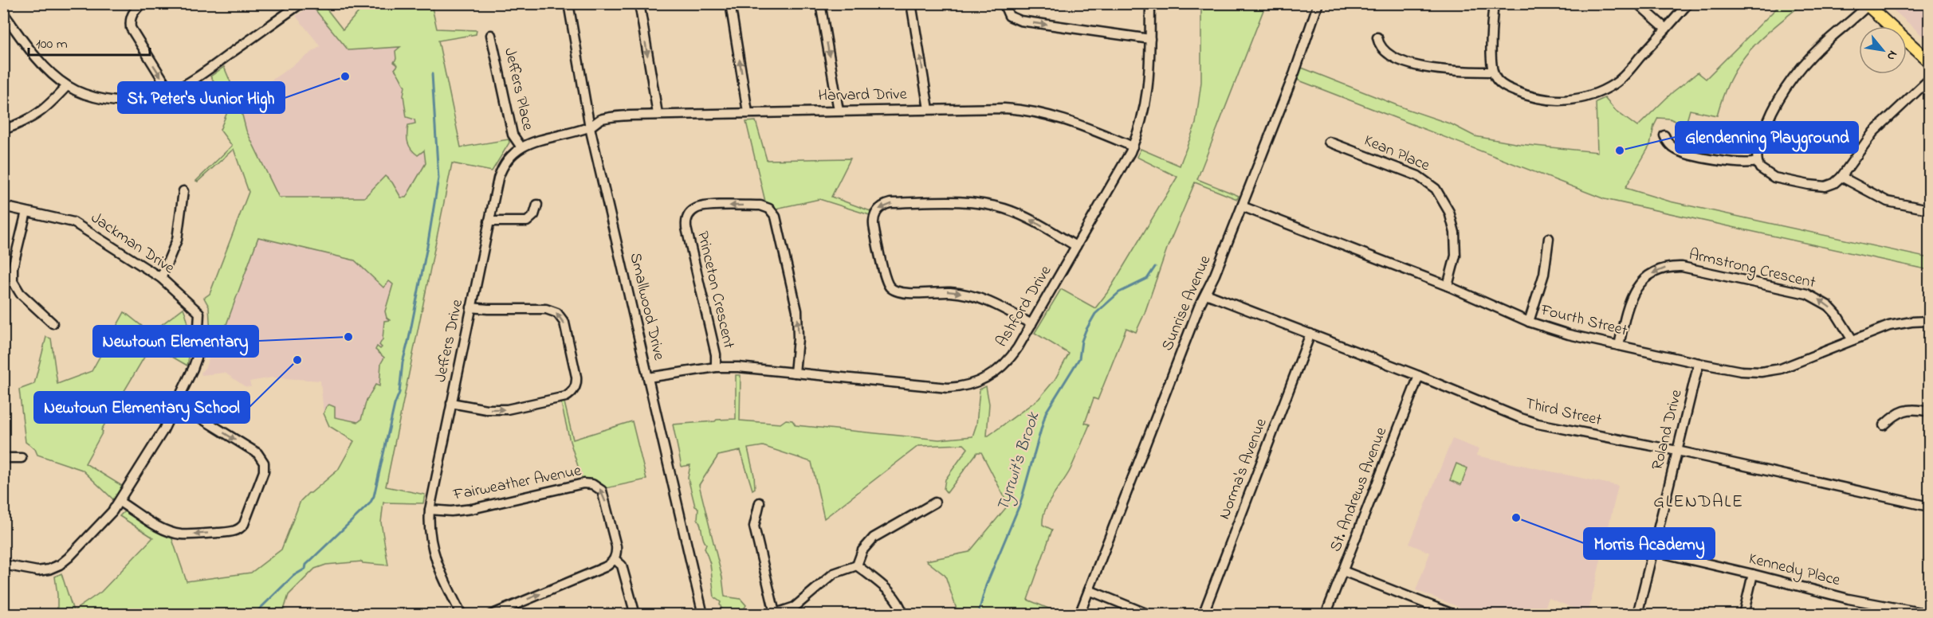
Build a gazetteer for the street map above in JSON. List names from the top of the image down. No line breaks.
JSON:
{"streets":{"street":["Jeffers Place","Harvard Drive","Kean Place","Jackman Drive","Armstrong Crescent","Princeton Crescent","Sunrise Avenue","Smallwood Drive","Ashford Drive","Fourth Street","Jeffers Drive","Third Street","Roland Drive","Norma's Avenue","Fairweather Avenue","St. Andrews Avenue","Kennedy Place"]},"crossings":[["Jeffers Place","Jeffers Drive"],["Harvard Drive","Smallwood Drive"],["Harvard Drive","Ashford Drive"],["Harvard Drive","Jeffers Drive"],["Kean Place","Fourth Street"],["Armstrong Crescent","Fourth Street"],["Princeton Crescent","Ashford Drive"],["Sunrise Avenue","Fourth Street"],["Sunrise Avenue","Third Street"],["Smallwood Drive","Ashford Drive"],["Smallwood Drive","Jeffers Drive"],["Fourth Street","Roland Drive"],["Jeffers Drive","Fairweather Avenue"],["Third Street","Roland Drive"],["Third Street","Norma's Avenue"],["Third Street","St. Andrews Avenue"],["Roland Drive","Kennedy Place"]],"districts":["GLENDALE"],"water":["Tyrrwit's Brook"],"places":["St. Peter's Junior High","Glendenning Playground","Newtown Elementary","Newtown Elementary School","Morris Academy"],"scale_bar":"100 m","north":"bottom right"}
